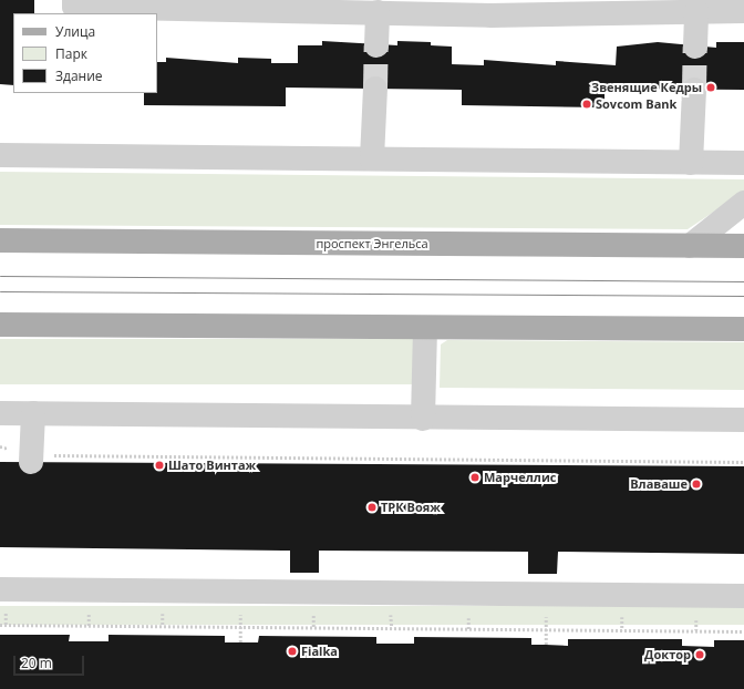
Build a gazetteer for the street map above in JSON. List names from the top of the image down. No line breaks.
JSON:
{"streets":{"main road":["проспект Энгельса"]},"places":["Звенящие Кедры","Sovcom Bank","Шато Винтаж","Марчеллис","Влаваше","ТРК Вояж","Fialka","Доктор"],"legend":["Улица","Парк","Здание"],"scale_bar":"20 m"}
